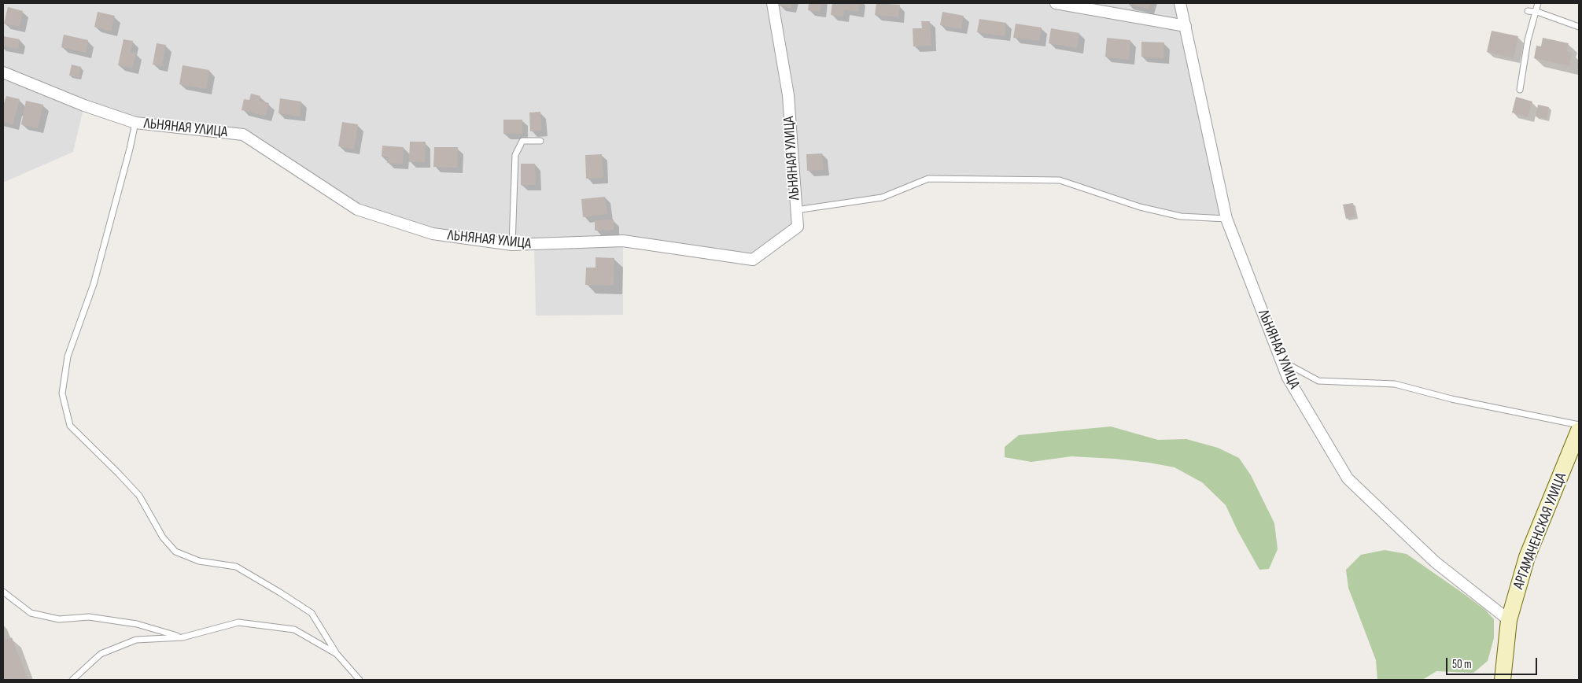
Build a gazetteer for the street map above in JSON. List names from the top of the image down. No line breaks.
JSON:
{"streets":{"street":["ЛЬНЯНАЯ УЛИЦА","АРГАМАЧЕНСКАЯ УЛИЦА"]},"crossings":[["ЛЬНЯНАЯ УЛИЦА","АРГАМАЧЕНСКАЯ УЛИЦА"]],"scale_bar":"50 m"}
